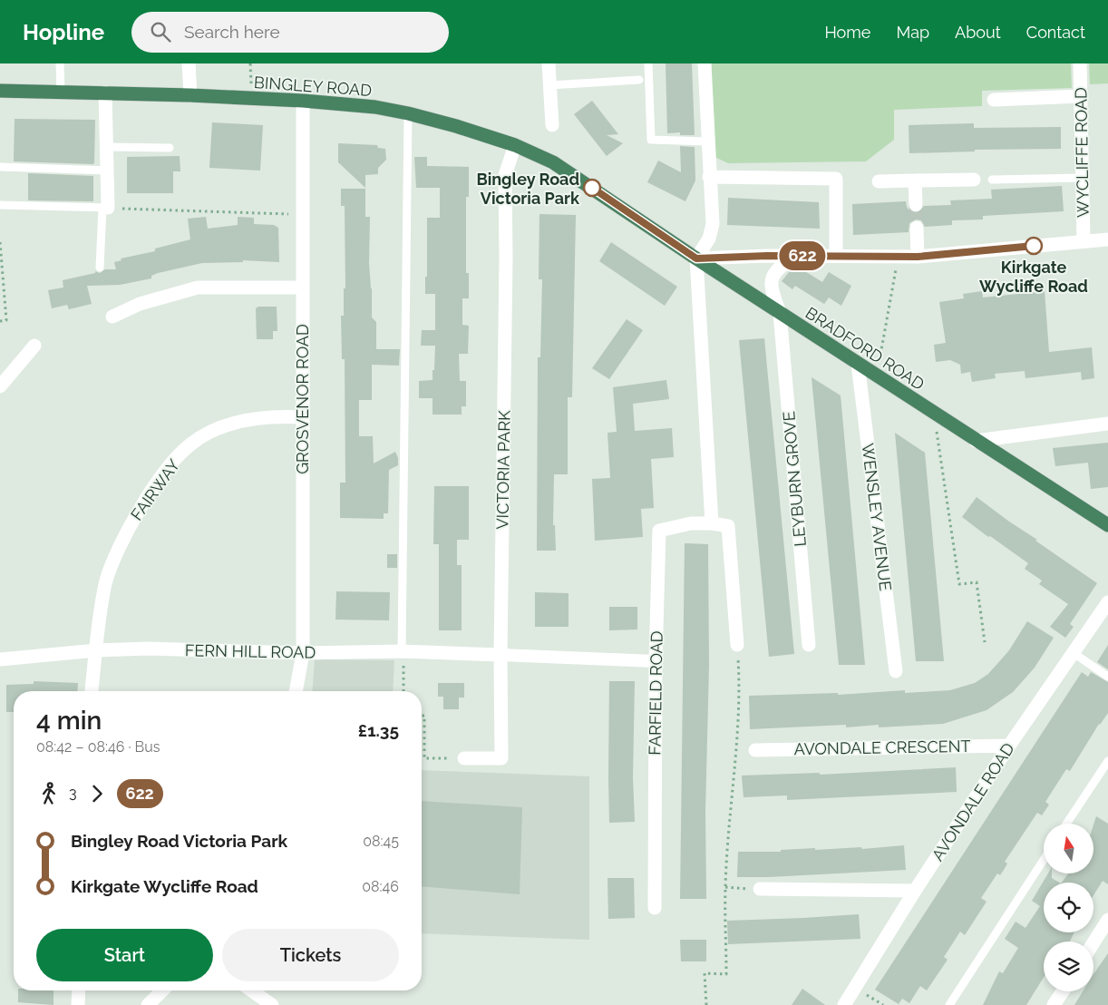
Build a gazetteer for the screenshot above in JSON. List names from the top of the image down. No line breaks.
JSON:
{"streets":{"highway":["BINGLEY ROAD","BRADFORD ROAD"],"street":["WYCLIFFE ROAD","GROSVENOR ROAD","VICTORIA PARK","LEYBURN GROVE","FAIRWAY","WENSLEY AVENUE","FERN HILL ROAD","FARFIELD ROAD","AVONDALE CRESCENT","AVONDALE ROAD"]},"crossings":[["BINGLEY ROAD","BRADFORD ROAD"],["BINGLEY ROAD","GROSVENOR ROAD"],["BINGLEY ROAD","VICTORIA PARK"],["BRADFORD ROAD","LEYBURN GROVE"],["BRADFORD ROAD","WENSLEY AVENUE"],["GROSVENOR ROAD","FAIRWAY"],["GROSVENOR ROAD","FERN HILL ROAD"],["VICTORIA PARK","FERN HILL ROAD"],["FAIRWAY","FERN HILL ROAD"],["AVONDALE CRESCENT","AVONDALE ROAD"]],"places":["Bingley Road Victoria Park","Kirkgate Wycliffe Road"],"lines":["bus line 622"],"north":"top","page":{"header":"Hopline","search":"Search here","nav":["Home","Map","About","Contact"],"on_map":"622","heading":["4 min","08:42 – 08:46 · Bus","£1.35"],"legs":["3","622"],"list":[{"name":"Bingley Road Victoria Park","value":"08:45"},{"name":"Kirkgate Wycliffe Road","value":"08:46"}],"buttons":["Start","Tickets"]}}
